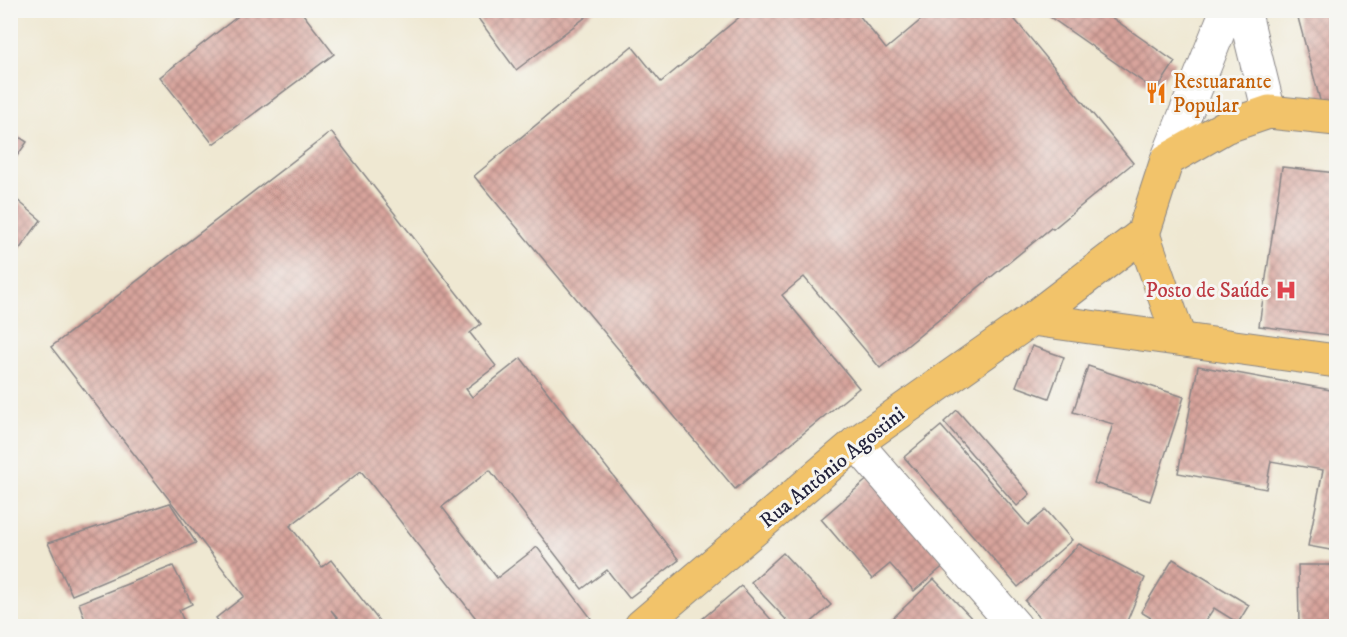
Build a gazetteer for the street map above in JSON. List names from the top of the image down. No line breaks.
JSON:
{"streets":{"main road":["Rua Antônio Agostini"]},"places":{"restaurant":["Restuarante Popular"],"hospital":["Posto de Saúde"]}}
